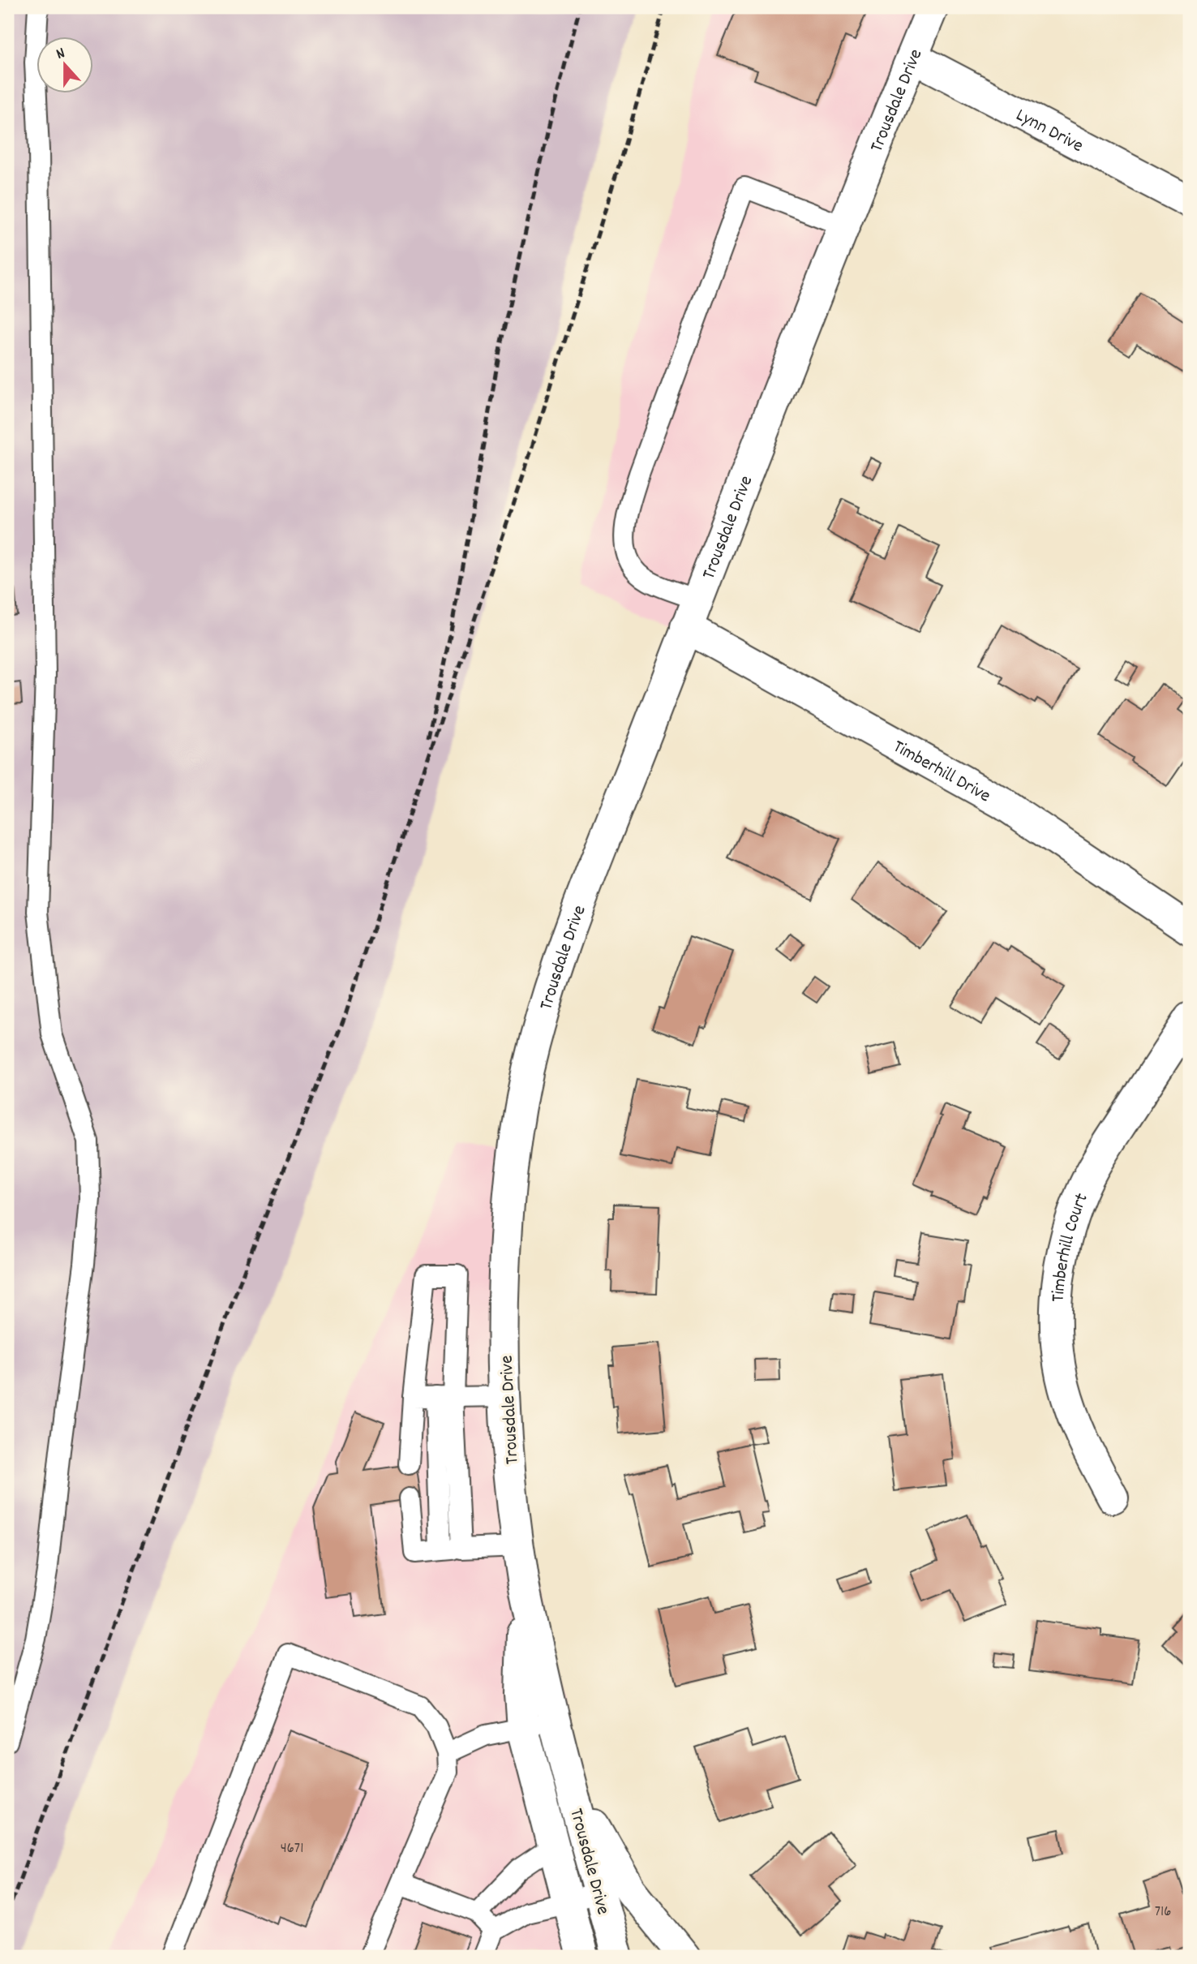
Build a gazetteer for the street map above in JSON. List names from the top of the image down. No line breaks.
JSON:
{"streets":{"street":["Trousdale Drive","Lynn Drive","Timberhill Drive","Timberhill Court"]},"crossings":[["Trousdale Drive","Lynn Drive"],["Trousdale Drive","Timberhill Drive"]],"house_numbers":["4671","716"],"north":"top"}
